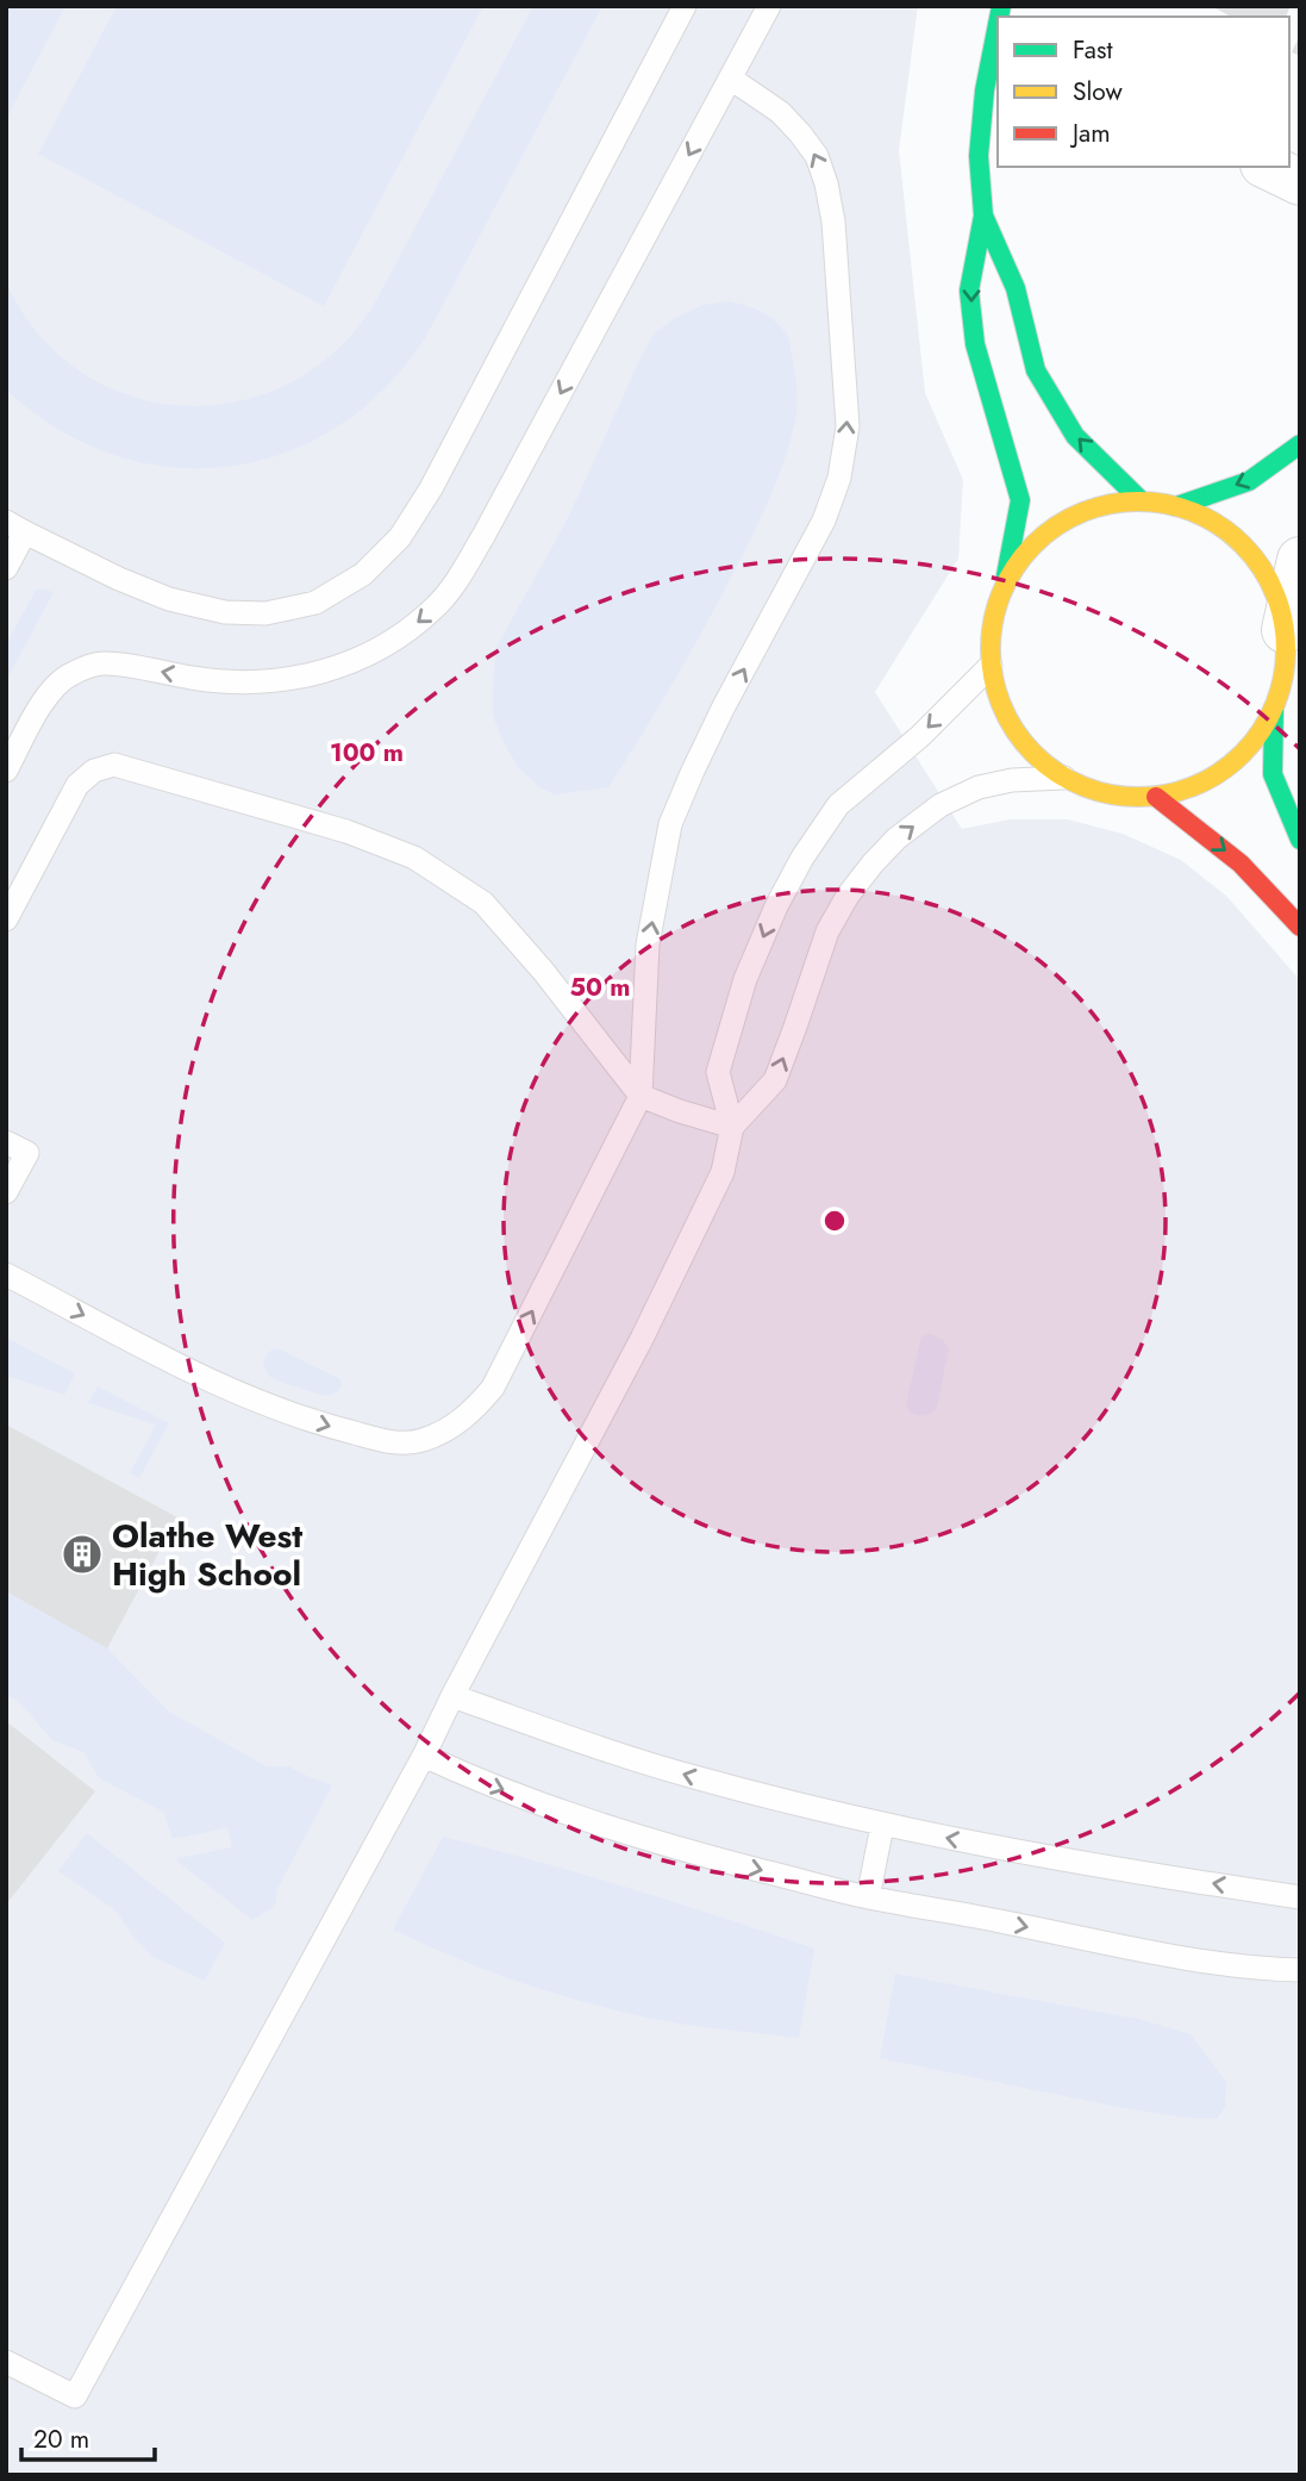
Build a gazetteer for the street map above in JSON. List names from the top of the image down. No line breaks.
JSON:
{"places":{"building":["Olathe West High School"]},"legend":["Fast","Slow","Jam"],"scale_bar":"20 m","rings":["100 m","50 m"]}
